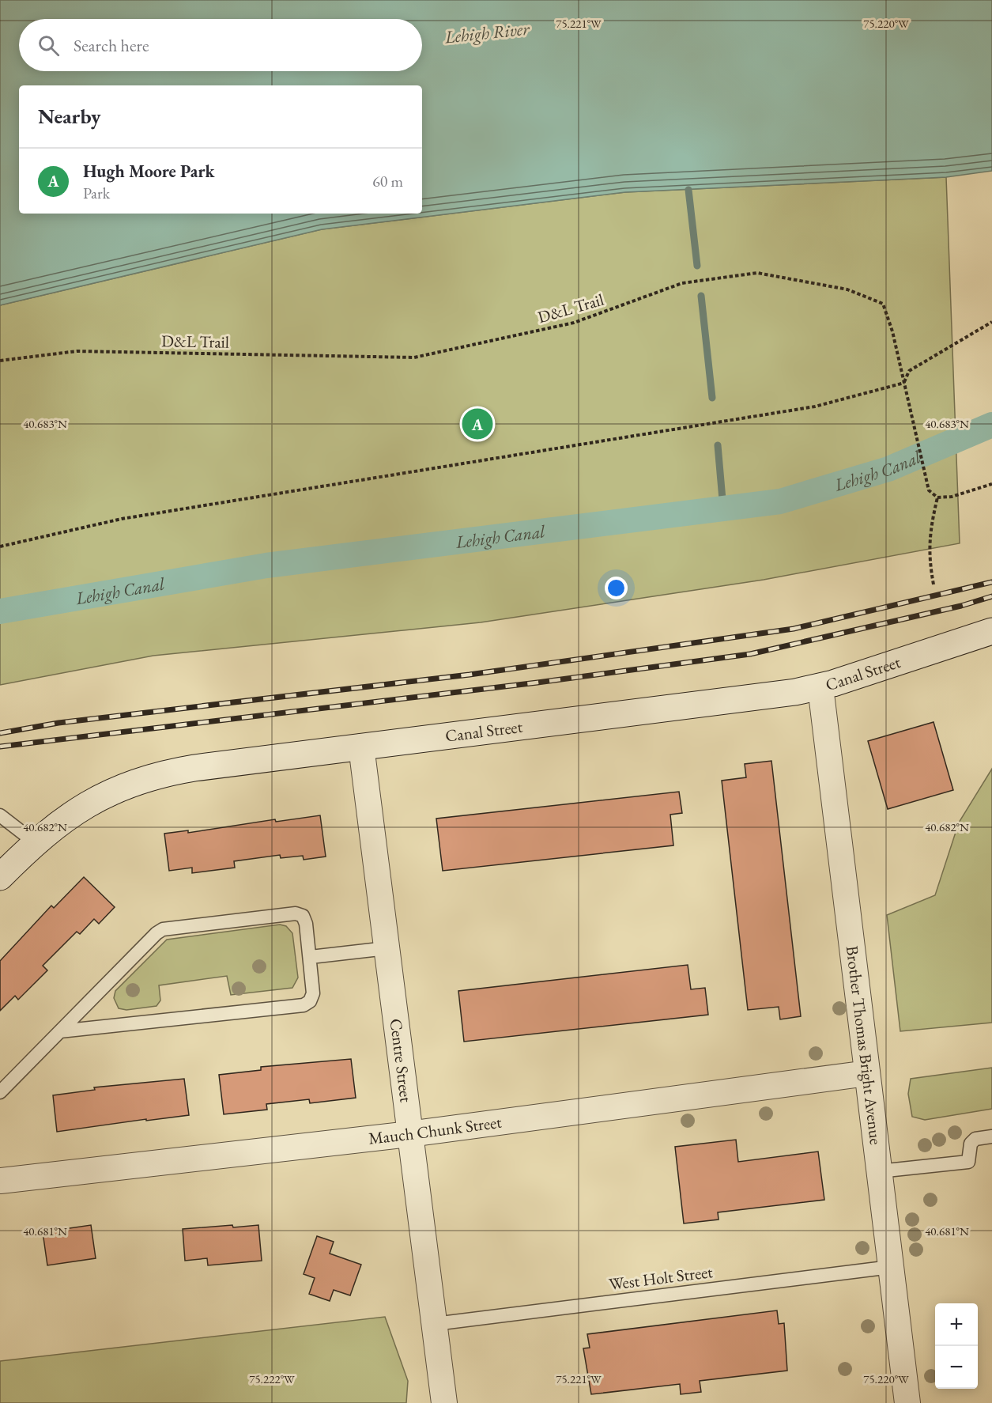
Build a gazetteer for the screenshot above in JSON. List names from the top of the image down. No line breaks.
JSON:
{"streets":{"street":["Canal Street","Brother Thomas Bright Avenue","Centre Street","Mauch Chunk Street"],"lane":["West Holt Street"],"path":["D&L Trail"]},"crossings":[["Canal Street","Brother Thomas Bright Avenue"],["Canal Street","Centre Street"],["Brother Thomas Bright Avenue","Mauch Chunk Street"],["Brother Thomas Bright Avenue","West Holt Street"],["Centre Street","Mauch Chunk Street"],["Centre Street","West Holt Street"]],"water":["Lehigh River","Lehigh Canal"],"page":{"search":"Search here","heading":"Nearby","list":[{"mark":"A","name":"Hugh Moore Park","note":"Park","value":"60 m"}],"pins":"A","map_buttons":["+","−"]},"coordinates":["75.221°W","75.220°W","40.683°N","40.682°N","40.681°N","75.222°W"]}
